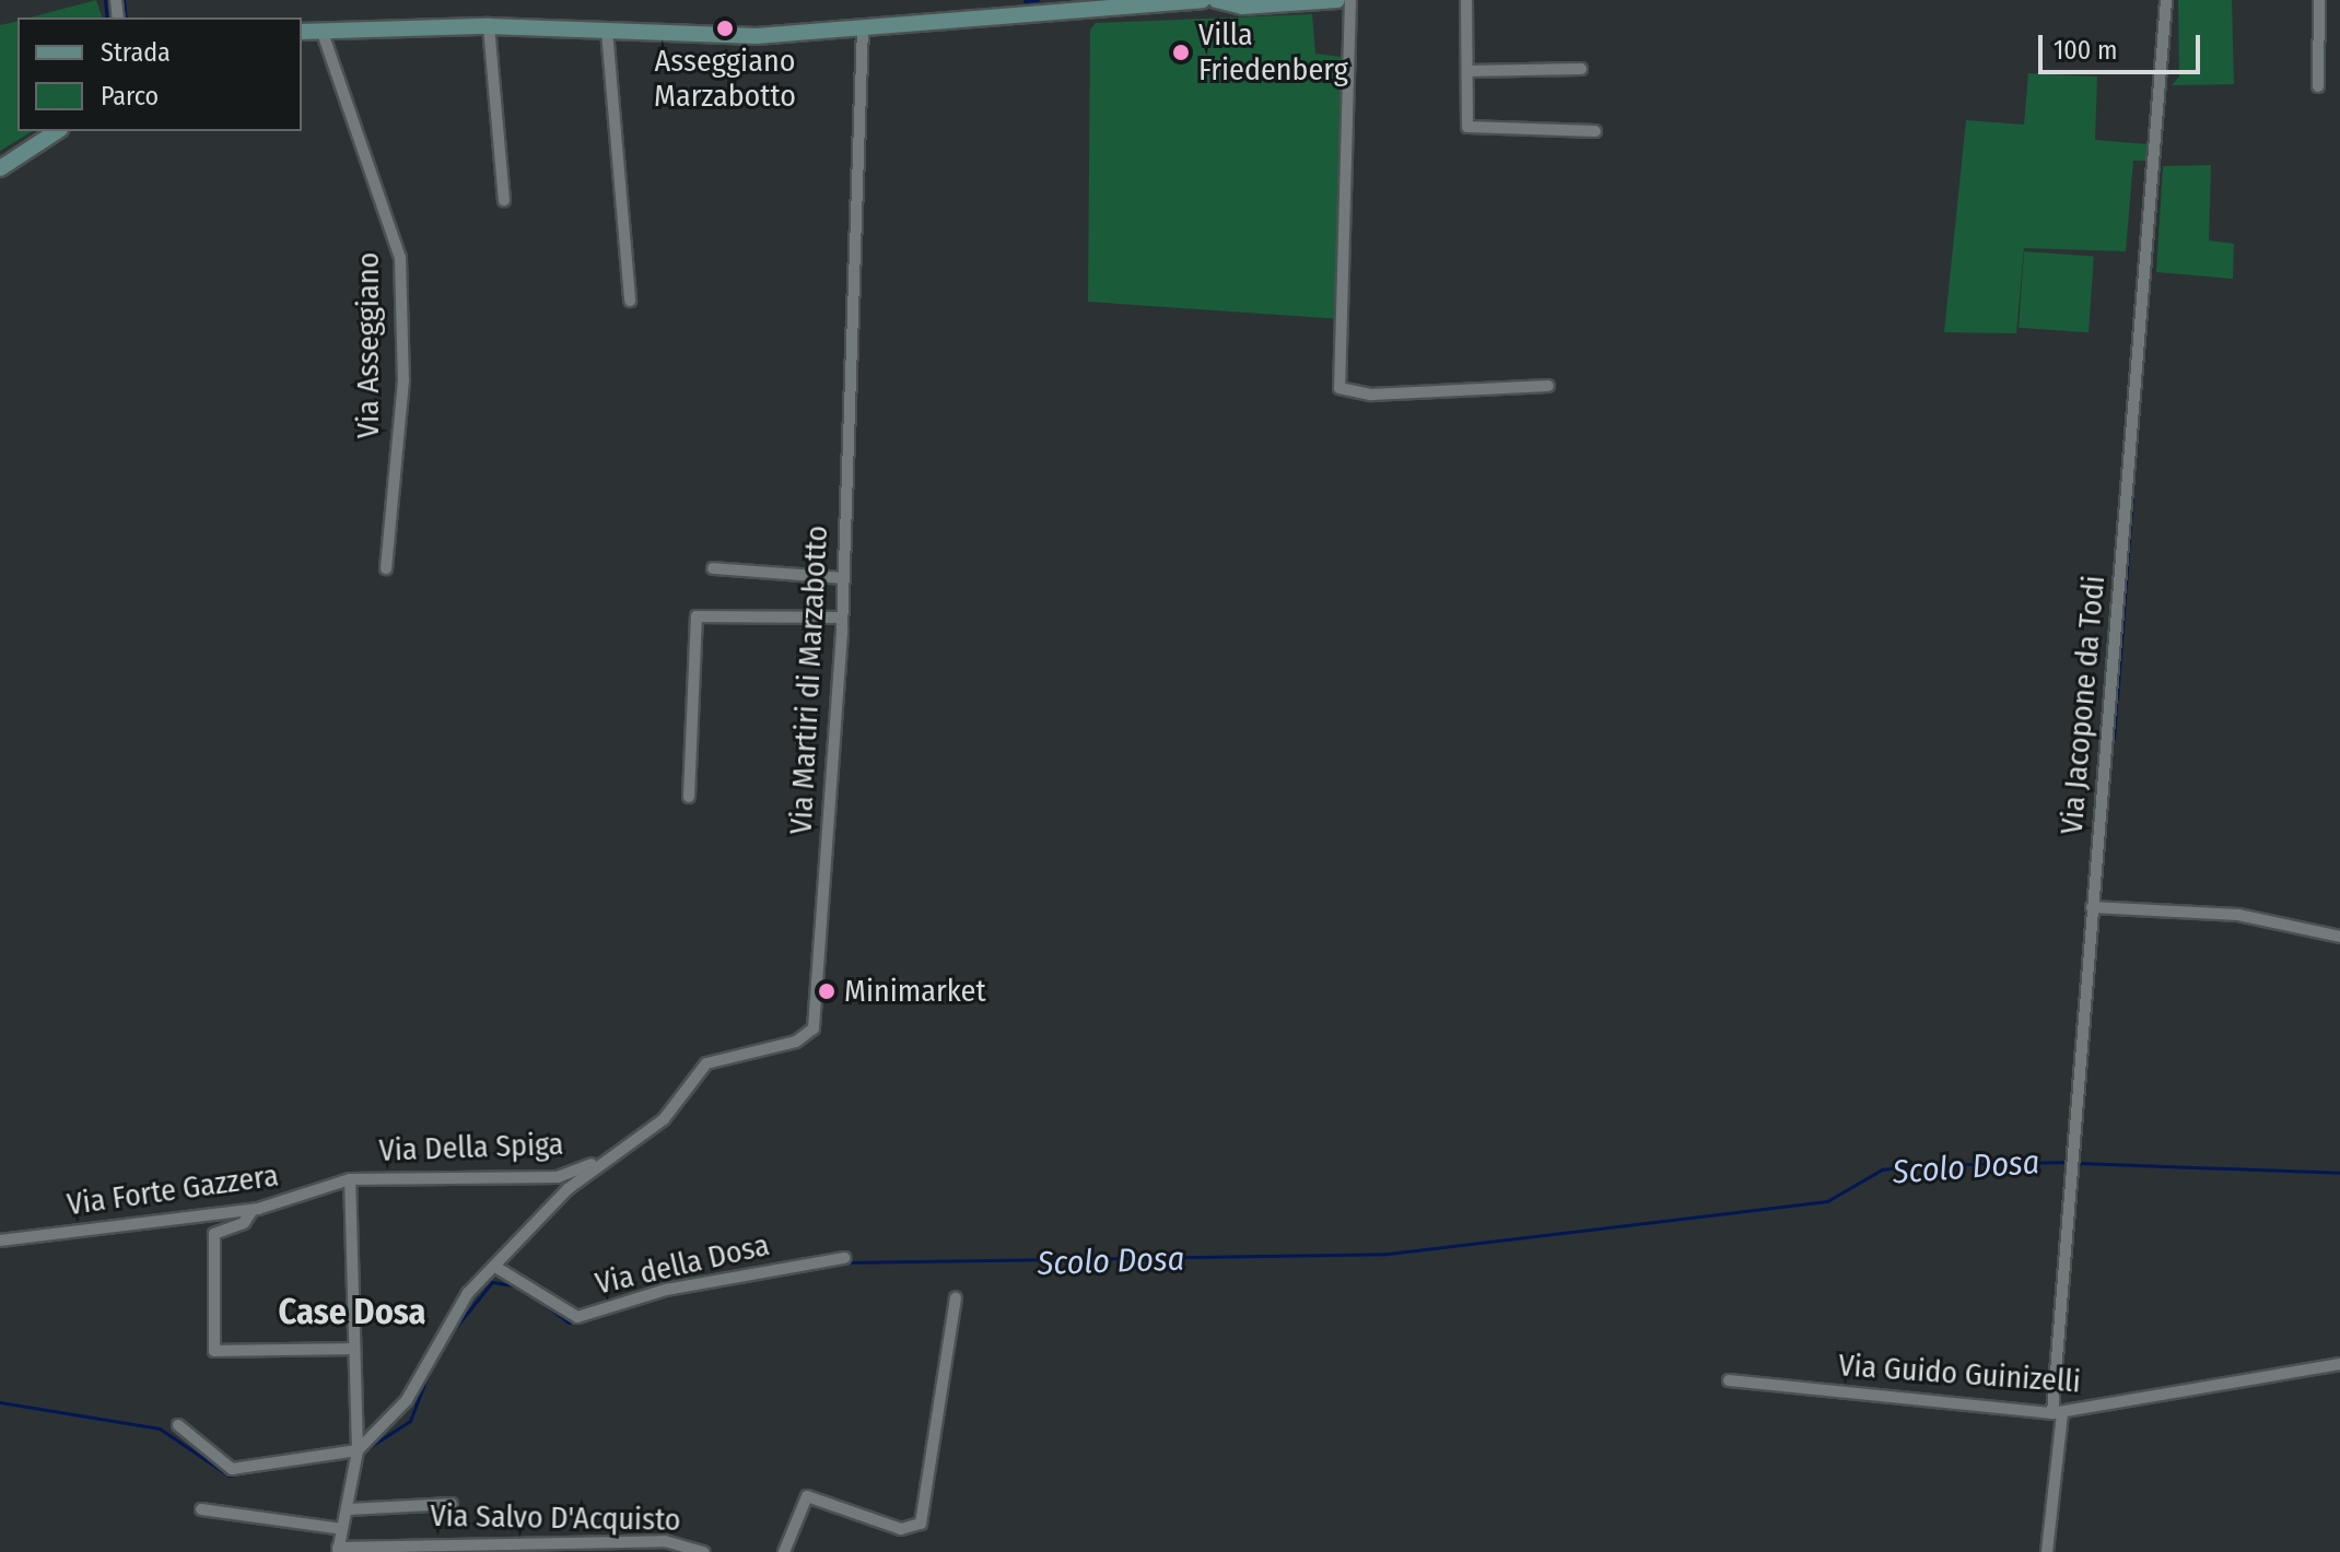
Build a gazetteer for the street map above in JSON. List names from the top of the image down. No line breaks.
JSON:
{"streets":{"street":["Via Asseggiano","Via Martiri di Marzabotto","Via Jacopone da Todi","Via Della Spiga","Via Forte Gazzera","Via della Dosa","Via Guido Guinizelli","Via Salvo D'Acquisto"]},"crossings":[["Via Martiri di Marzabotto","Via Della Spiga"],["Via Martiri di Marzabotto","Via della Dosa"],["Via Jacopone da Todi","Via Guido Guinizelli"],["Via Della Spiga","Via Forte Gazzera"]],"districts":["Case Dosa"],"water":["Scolo Dosa"],"places":["Asseggiano Marzabotto","Villa Friedenberg","Minimarket"],"legend":["Strada","Parco"],"scale_bar":"100 m"}
